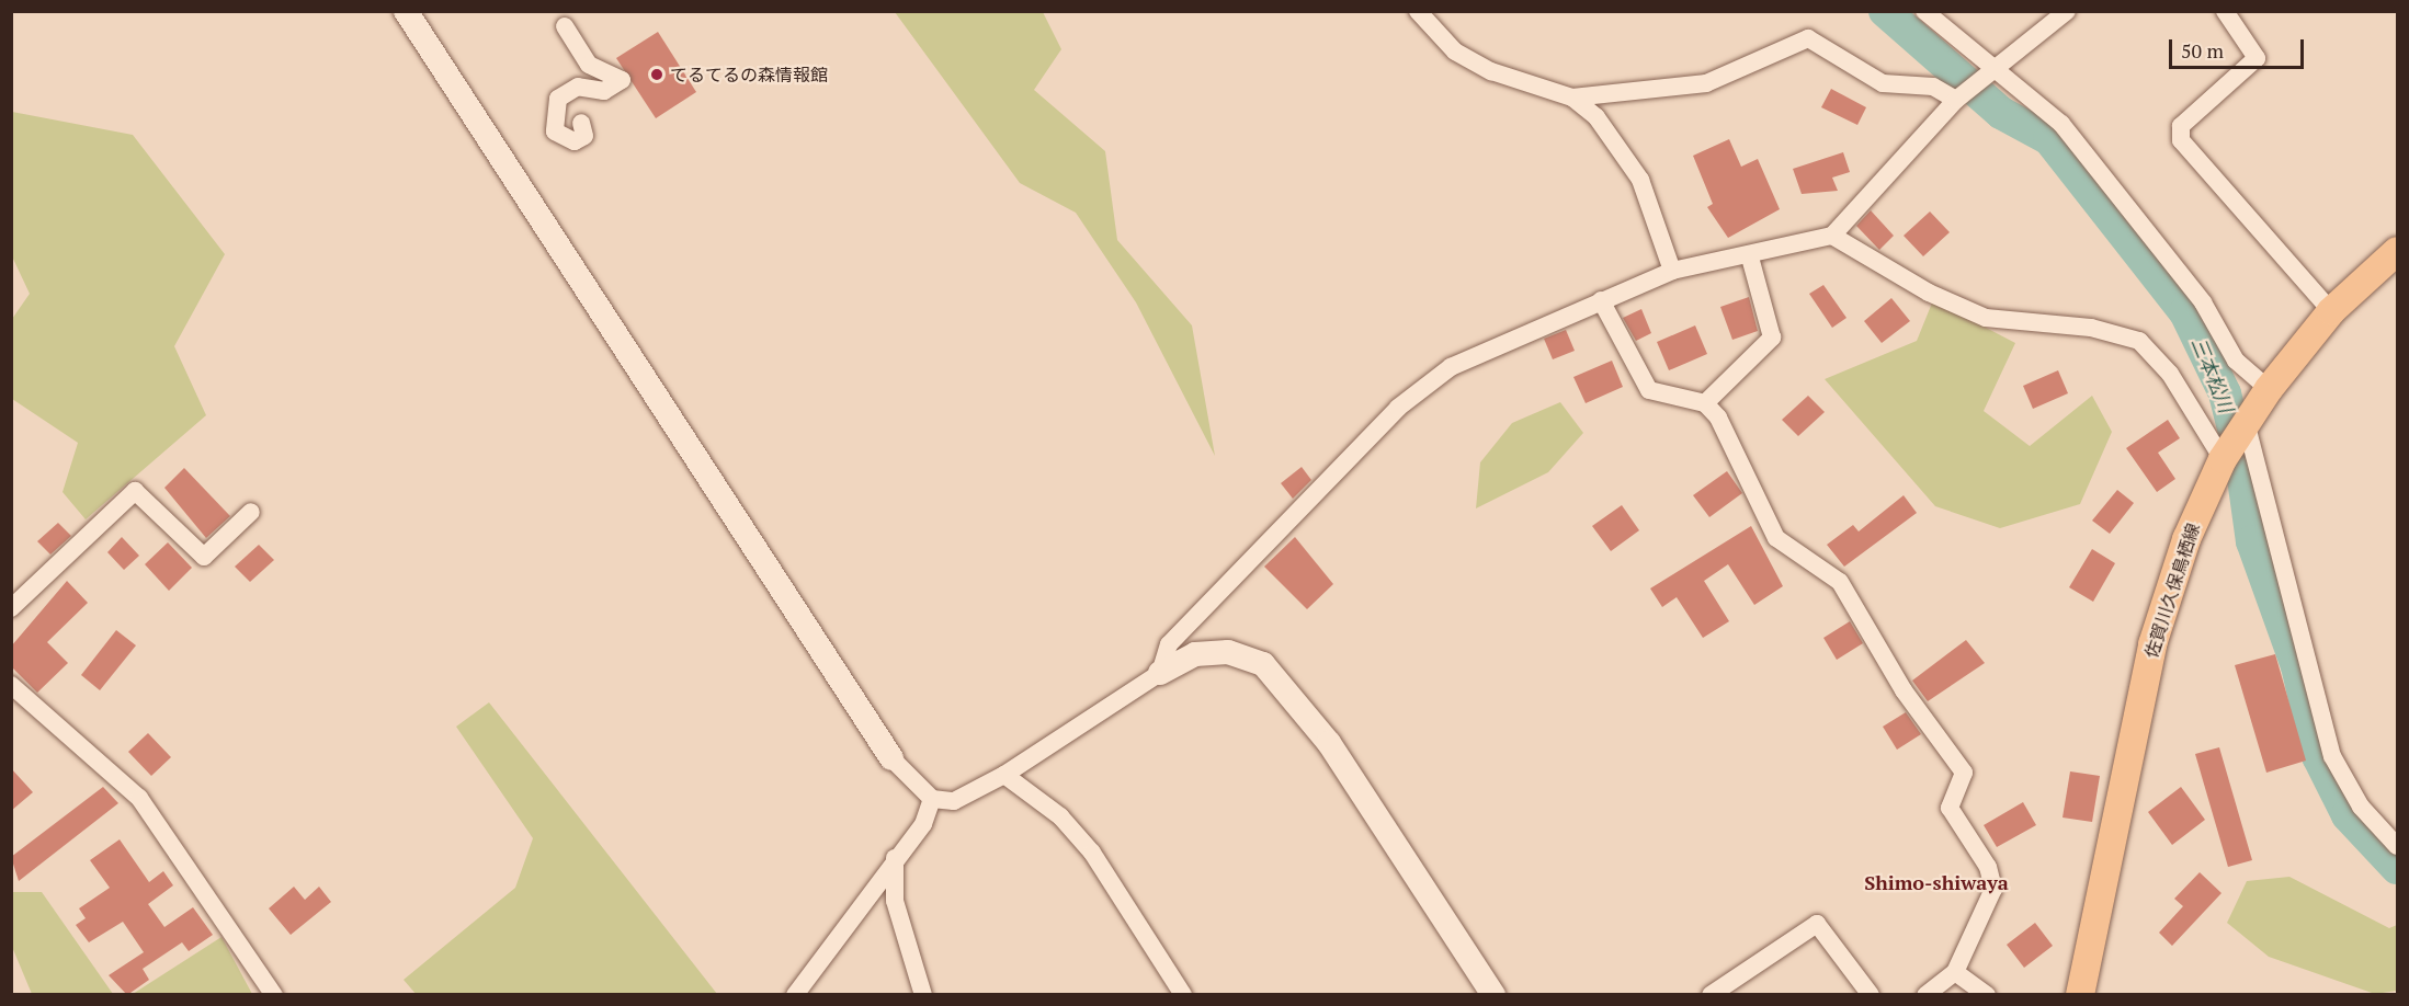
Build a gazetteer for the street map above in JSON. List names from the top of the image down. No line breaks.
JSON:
{"streets":{"main road":["佐賀川久保鳥栖線"]},"districts":["Shimo-shiwaya"],"water":["三本松川"],"places":["てるてるの森情報館"],"scale_bar":"50 m"}
